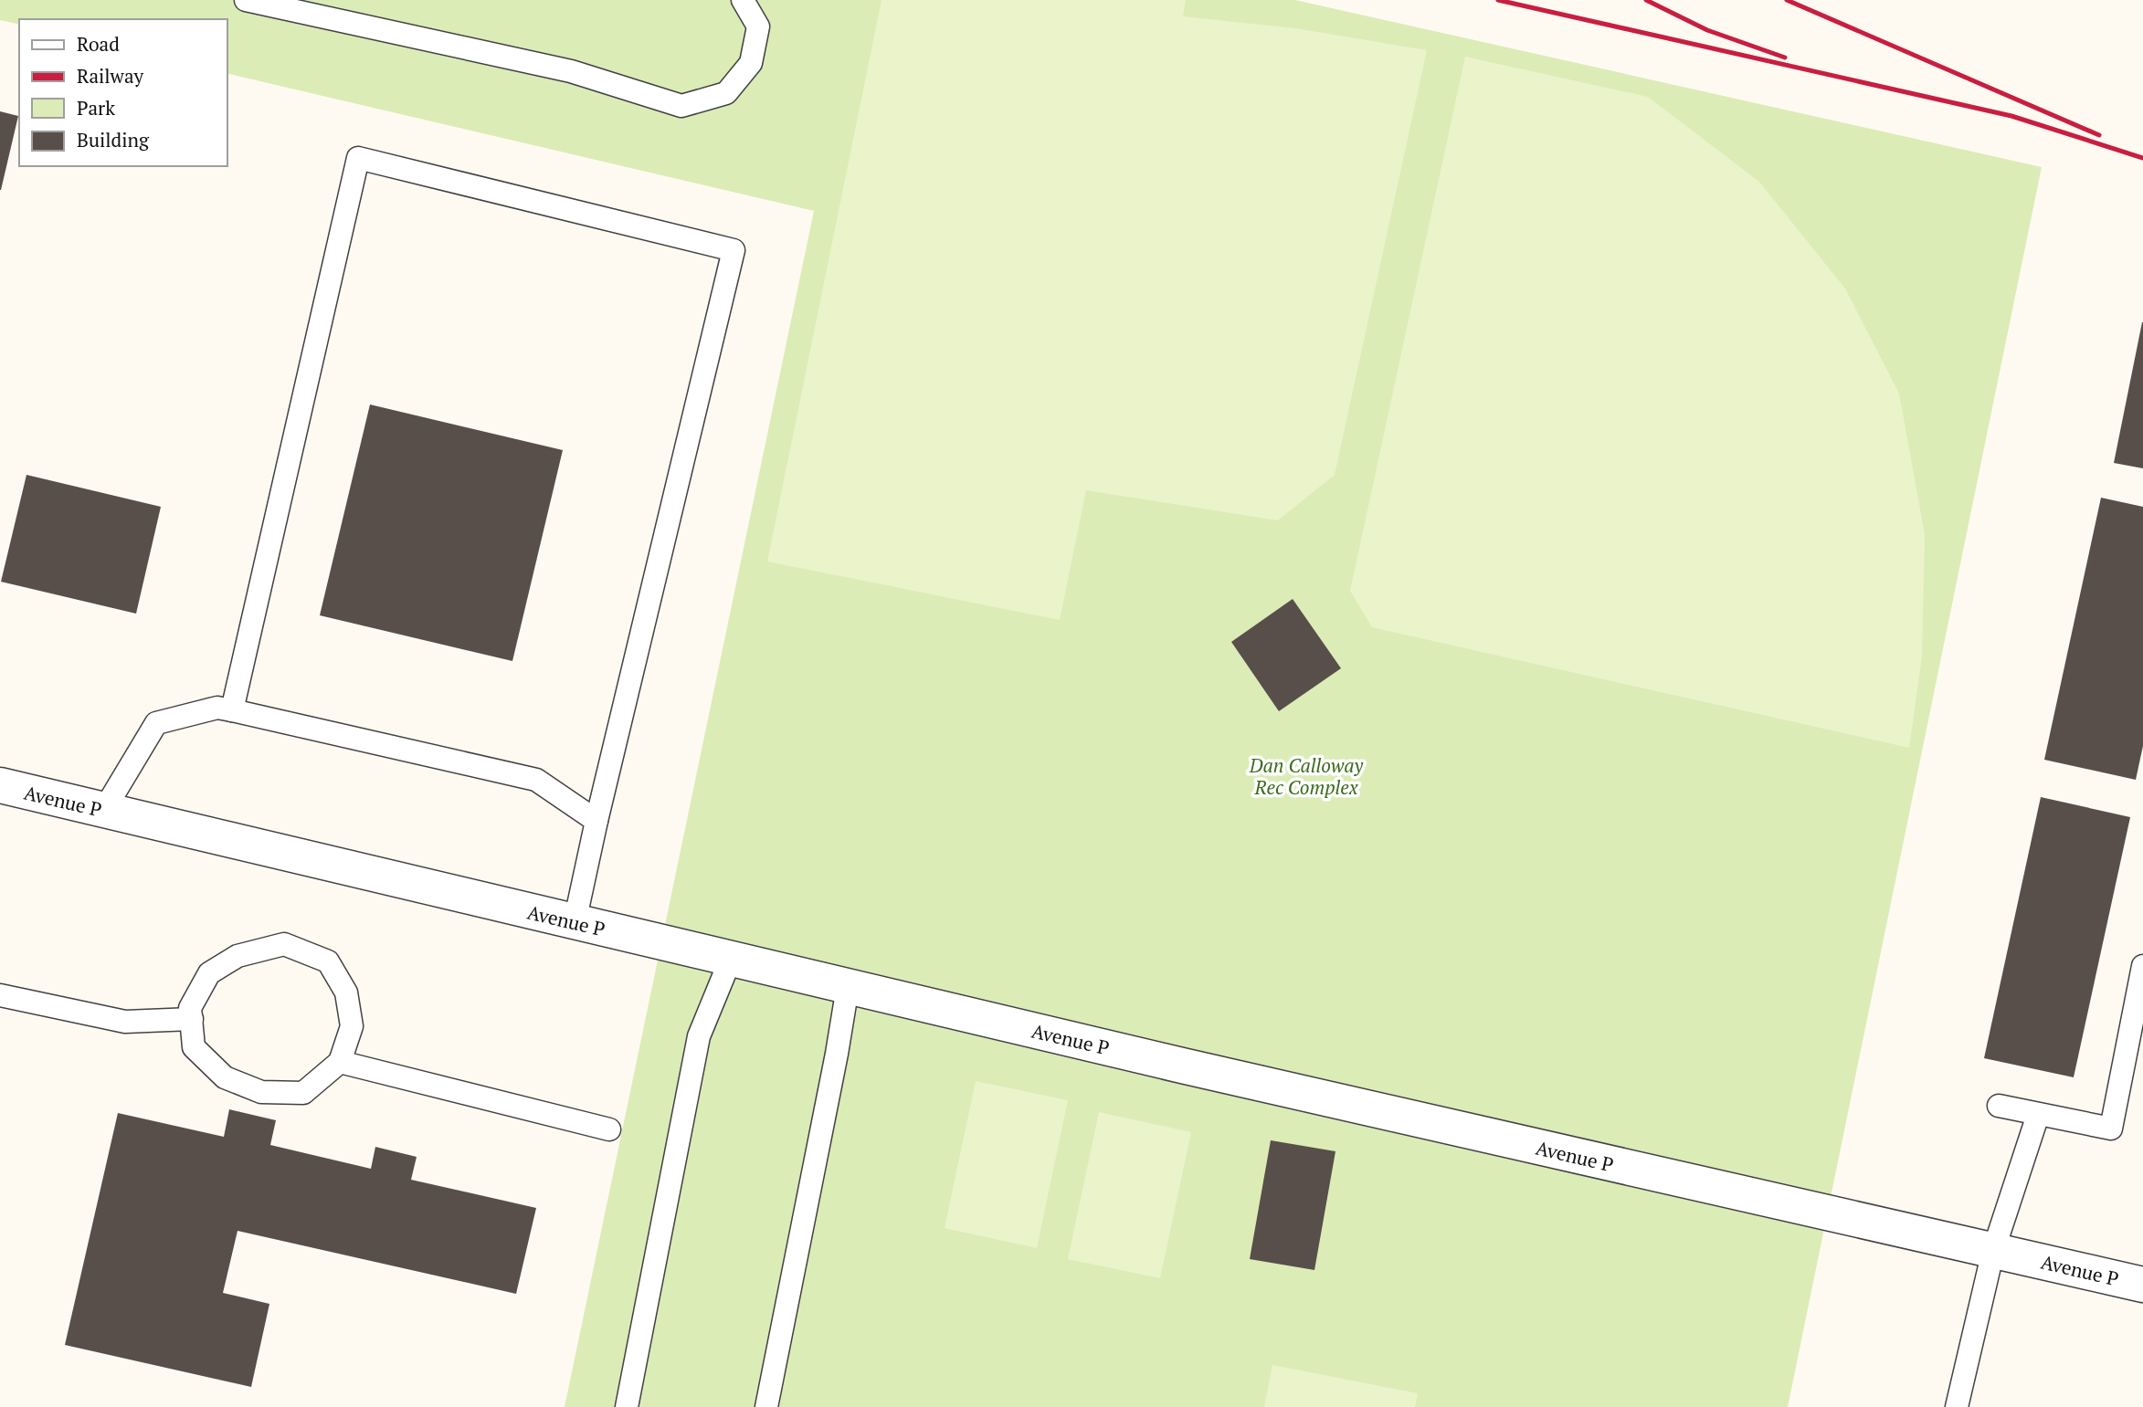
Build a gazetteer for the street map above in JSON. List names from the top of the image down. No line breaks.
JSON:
{"streets":{"street":["Avenue P"]},"parks":["Dan Calloway Rec Complex"],"legend":["Road","Railway","Park","Building"]}
